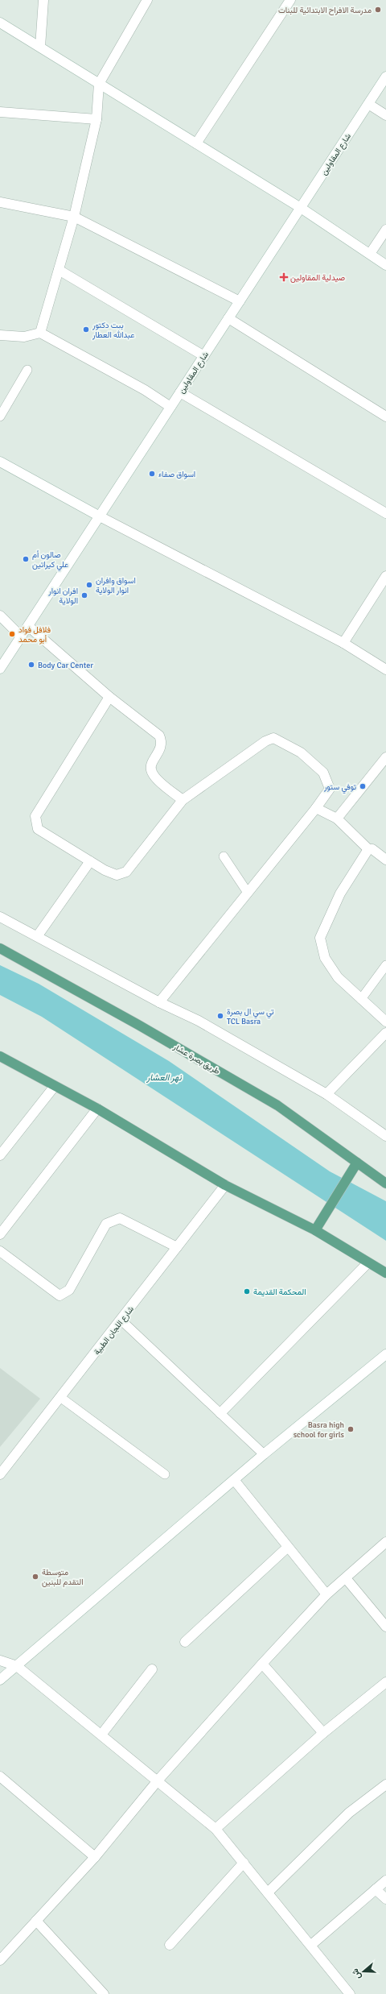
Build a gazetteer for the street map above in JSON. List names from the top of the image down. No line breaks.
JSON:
{"streets":{"main road":["طريق بصرة عشار"],"street":["شارع المقاولين","شارع اللجان الطبية"]},"water":["نهر العشار"],"places":{"other":["مدرسة اﻻفراح اﻻبتدائية للبنات","بيت دكتور عبدالله العطار","اسواق صفاء","صالون أم علي كيراتين","اسواق وافران انوار الولاية","افران انوار الولاية","فلافل فواد أبو محمد","Body Car Center","توفي ستور","تي سي ال بصرة TCL Basra","المحكمة القديمة","Basra high school for girls","متوسطة التقدم للبنين"],"health":["صيدلية المقاولين"]},"north":"left"}
